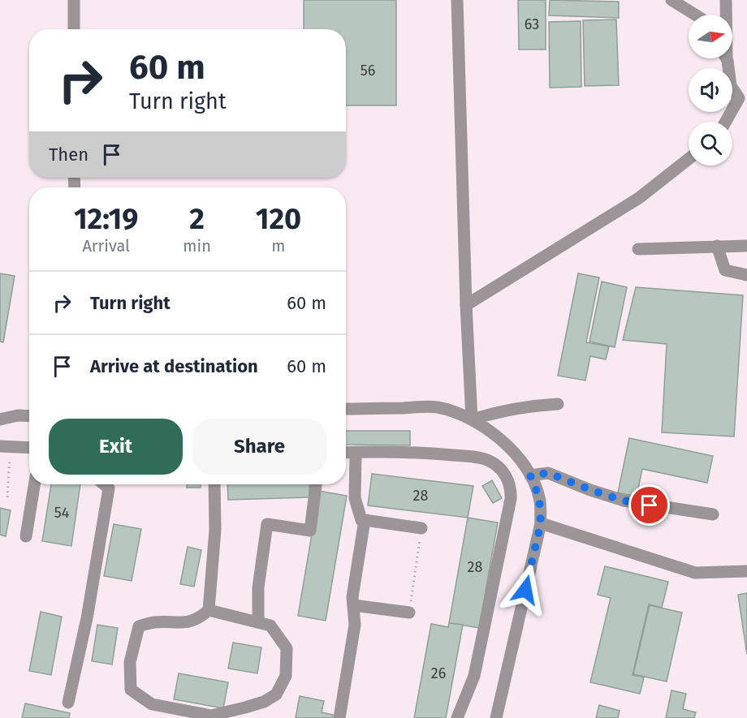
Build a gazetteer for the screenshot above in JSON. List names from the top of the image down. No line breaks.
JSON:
{"house_numbers":["63","56","28","54","28","26"],"north":"right","page":{"turn":["60 m","Turn right"],"then":"Then","eta":["12:19","Arrival","2","min","120","m"],"list":[{"name":"Turn right","value":"60 m"},{"name":"Arrive at destination","value":"60 m"}],"buttons":["Exit","Share"]}}
